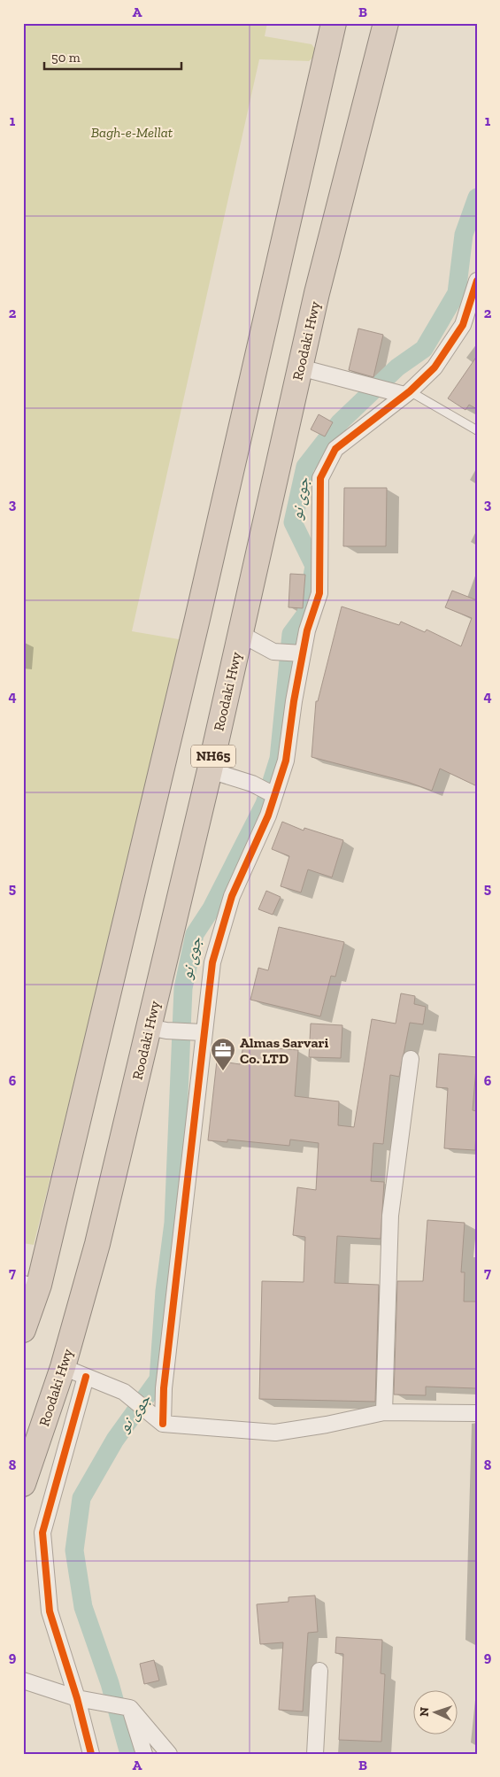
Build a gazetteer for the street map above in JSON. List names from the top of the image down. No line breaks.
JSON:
{"streets":{"highway":["Roodaki Hwy","NH65"]},"water":["جوی نو"],"parks":["Bagh-e-Mellat"],"places":{"office":["Almas Sarvari Co. LTD"]},"scale_bar":"50 m","north":"left","grid":{"columns":["A","B"],"rows":["1","2","3","4","5","6","7","8","9"]}}
